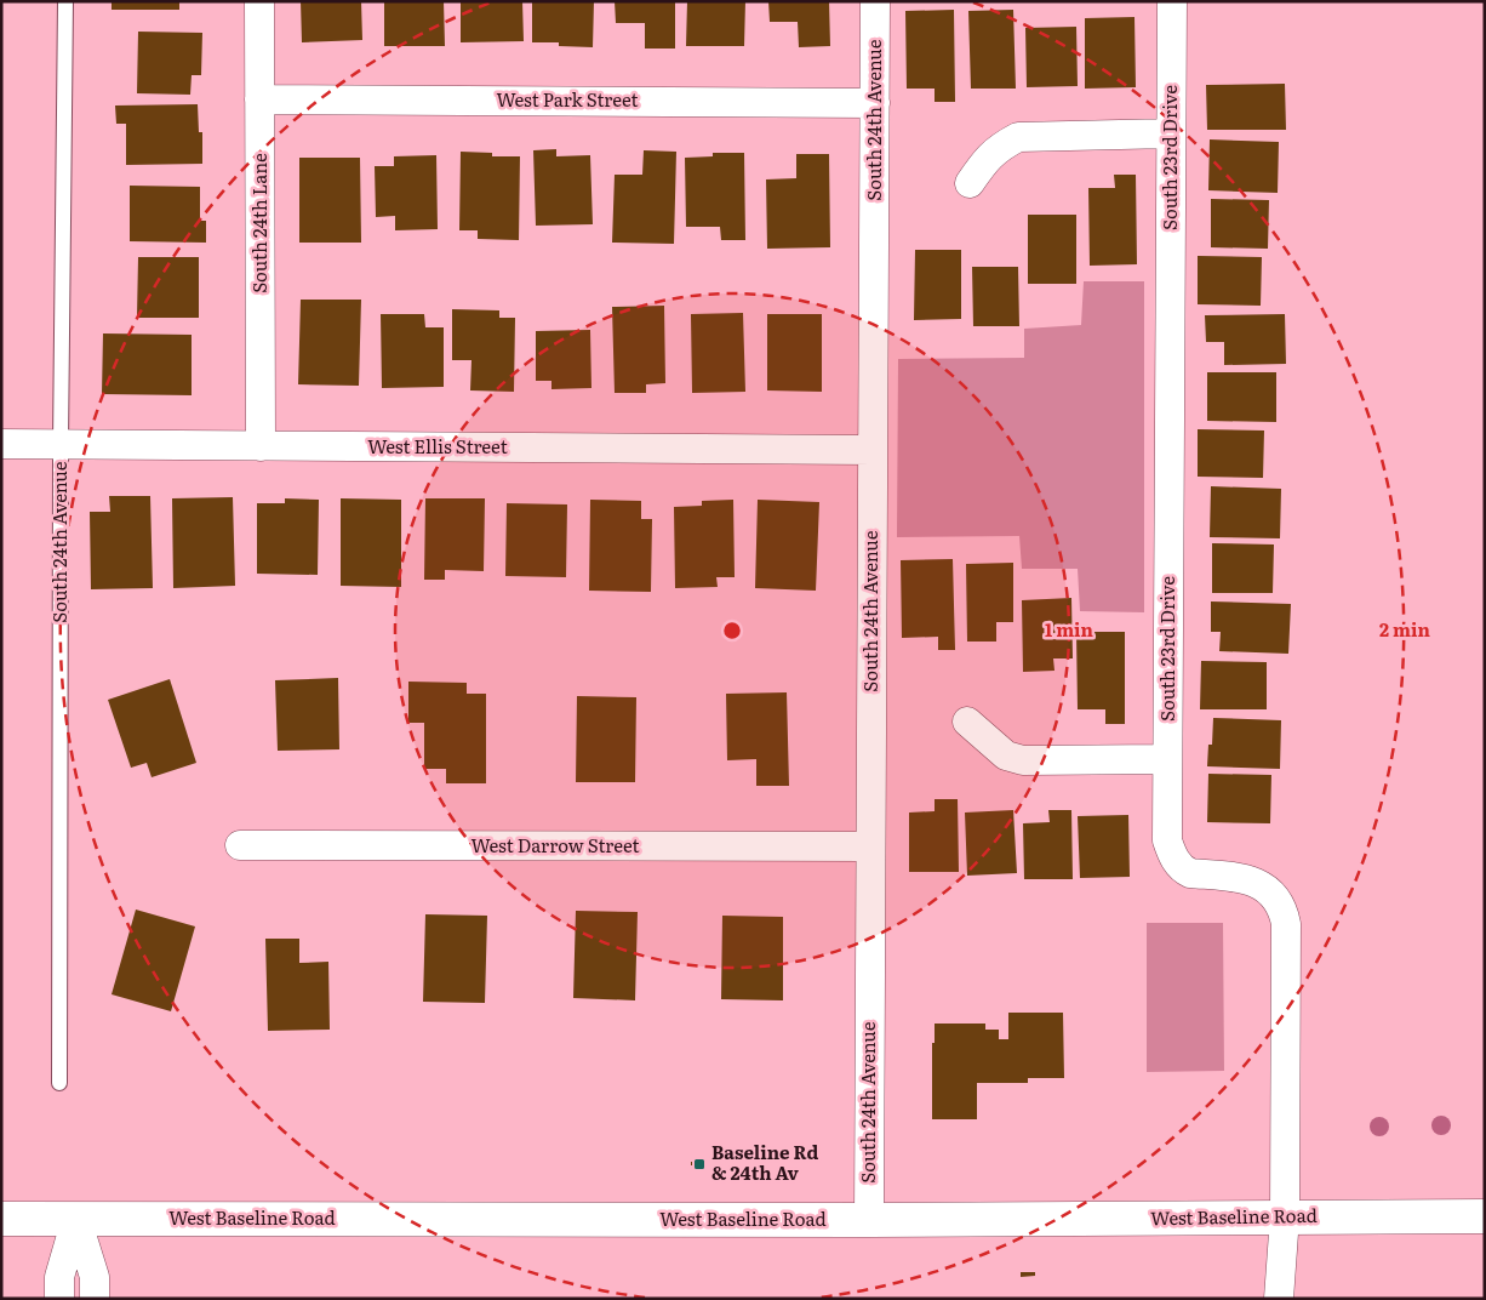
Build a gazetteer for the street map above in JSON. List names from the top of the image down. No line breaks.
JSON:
{"streets":{"main road":["West Baseline Road"],"street":["West Park Street","South 24th Avenue","South 23rd Drive","South 24th Lane","West Ellis Street","West Darrow Street"]},"crossings":[["West Park Street","South 24th Avenue"],["West Park Street","South 24th Lane"],["South 24th Avenue","West Ellis Street"],["South 24th Avenue","West Darrow Street"],["South 24th Avenue","West Baseline Road"],["South 23rd Drive","West Baseline Road"],["South 24th Lane","West Ellis Street"]],"places":{"transit":["Baseline Rd & 24th Av"]},"rings":["1 min","2 min"]}
